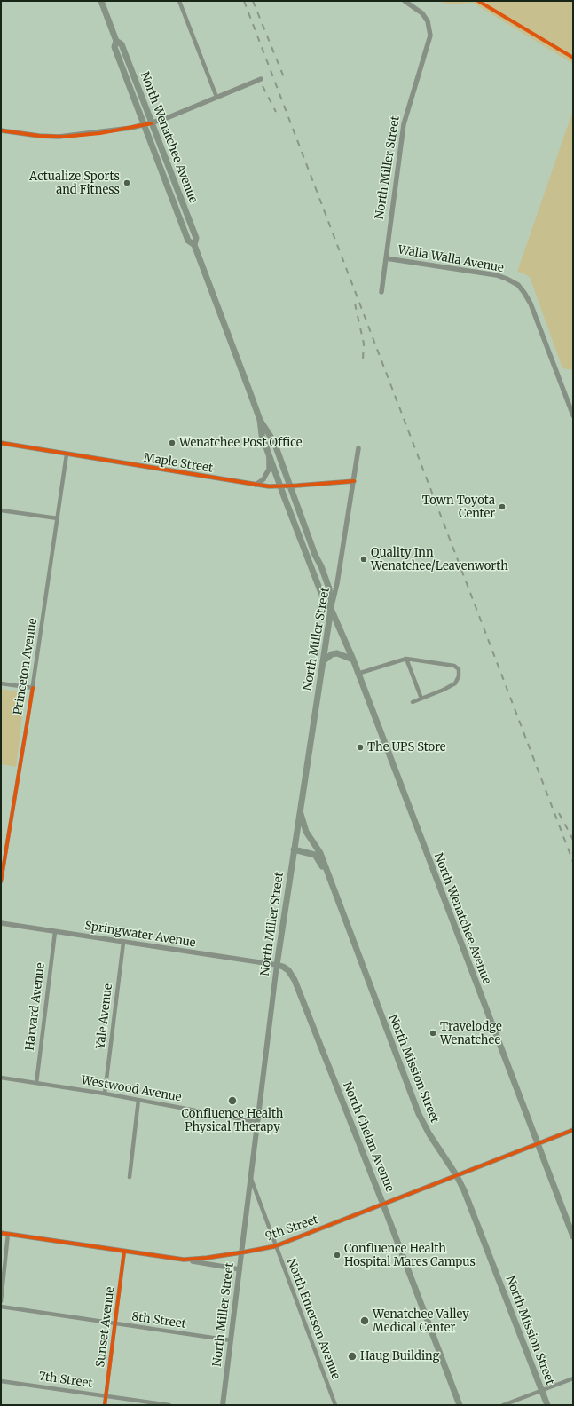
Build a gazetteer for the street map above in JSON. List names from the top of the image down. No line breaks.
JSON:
{"streets":{"main road":["North Wenatchee Avenue","North Miller Street","North Mission Street","North Chelan Avenue"],"street":["Walla Walla Avenue","Maple Street","Princeton Avenue","Springwater Avenue","Harvard Avenue","Yale Avenue","Westwood Avenue","9th Street","North Emerson Avenue","8th Street","Sunset Avenue","7th Street"]},"crossings":[["North Wenatchee Avenue","North Miller Street"],["North Wenatchee Avenue","Maple Street"],["North Wenatchee Avenue","9th Street"],["North Miller Street","Walla Walla Avenue"],["North Miller Street","Maple Street"],["North Miller Street","Springwater Avenue"],["North Miller Street","North Mission Street"],["North Miller Street","Westwood Avenue"],["North Miller Street","North Chelan Avenue"],["North Miller Street","9th Street"],["North Miller Street","North Emerson Avenue"],["North Miller Street","8th Street"],["Maple Street","Princeton Avenue"],["Springwater Avenue","Harvard Avenue"],["Springwater Avenue","Yale Avenue"],["Springwater Avenue","North Chelan Avenue"],["Harvard Avenue","Westwood Avenue"],["Yale Avenue","Westwood Avenue"],["North Mission Street","9th Street"],["North Chelan Avenue","9th Street"],["9th Street","North Emerson Avenue"],["9th Street","Sunset Avenue"],["8th Street","Sunset Avenue"],["Sunset Avenue","7th Street"]],"places":["Actualize Sports and Fitness","Wenatchee Post Office","Town Toyota Center","Quality Inn Wenatchee/Leavenworth","The UPS Store","Travelodge Wenatchee","Confluence Health Physical Therapy","Confluence Health Hospital Mares Campus","Wenatchee Valley Medical Center","Haug Building"]}
